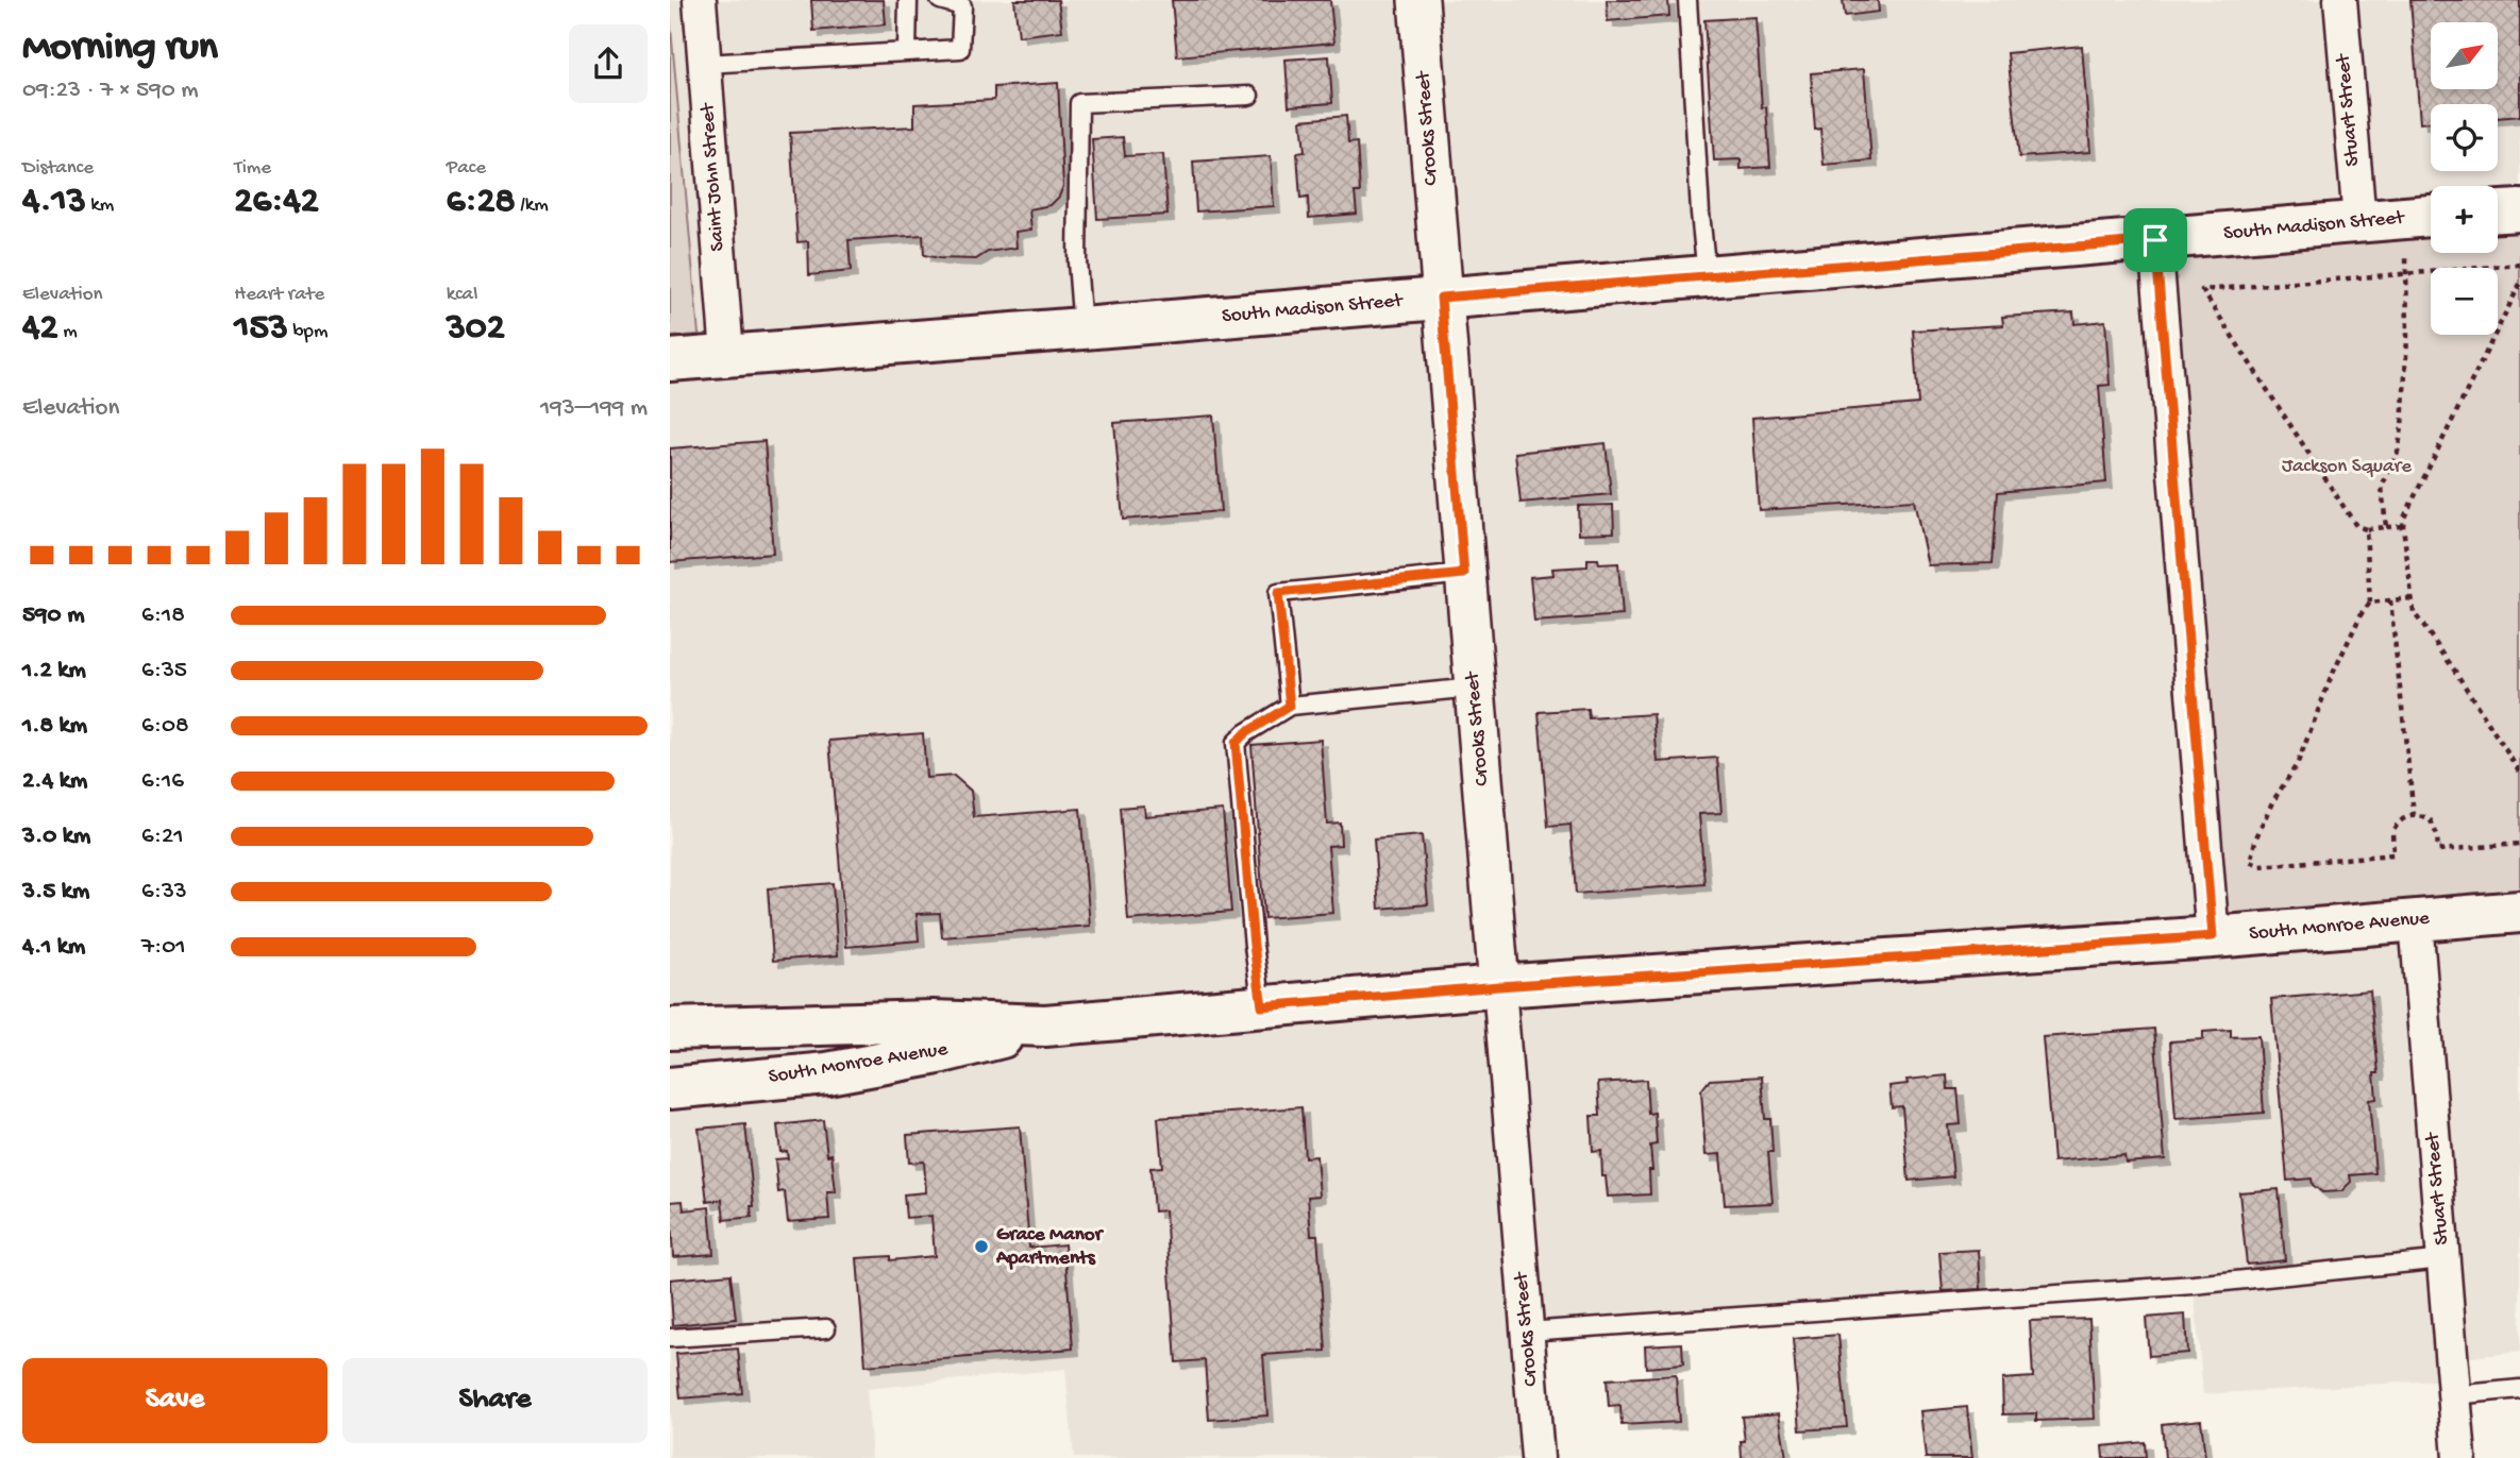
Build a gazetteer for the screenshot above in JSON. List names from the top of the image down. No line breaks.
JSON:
{"streets":{"main road":["South Madison Street","South Monroe Avenue"],"street":["Stuart Street","Crooks Street","Saint John Street"]},"crossings":[["Stuart Street","South Madison Street"],["Stuart Street","South Monroe Avenue"],["Crooks Street","South Madison Street"],["Crooks Street","South Monroe Avenue"],["Saint John Street","South Madison Street"]],"parks":["Jackson Square"],"places":["Grace Manor Apartments"],"north":"top right","page":{"heading":["Morning run","09:23 · 7 × 590 m"],"map_buttons":["+","−"],"stats":[["Distance","4.13 km"],["Time","26:42"],["Pace","6:28 /km"],["Elevation","42 m"],["Heart rate","153 bpm"],["kcal","302"]],"chart":["Elevation","193–199 m"],"list":[{"name":"590 m","note":"6:18"},{"name":"1.2 km","note":"6:35"},{"name":"1.8 km","note":"6:08"},{"name":"2.4 km","note":"6:16"},{"name":"3.0 km","note":"6:21"},{"name":"3.5 km","note":"6:33"},{"name":"4.1 km","note":"7:01"}],"buttons":["Save","Share"]}}
